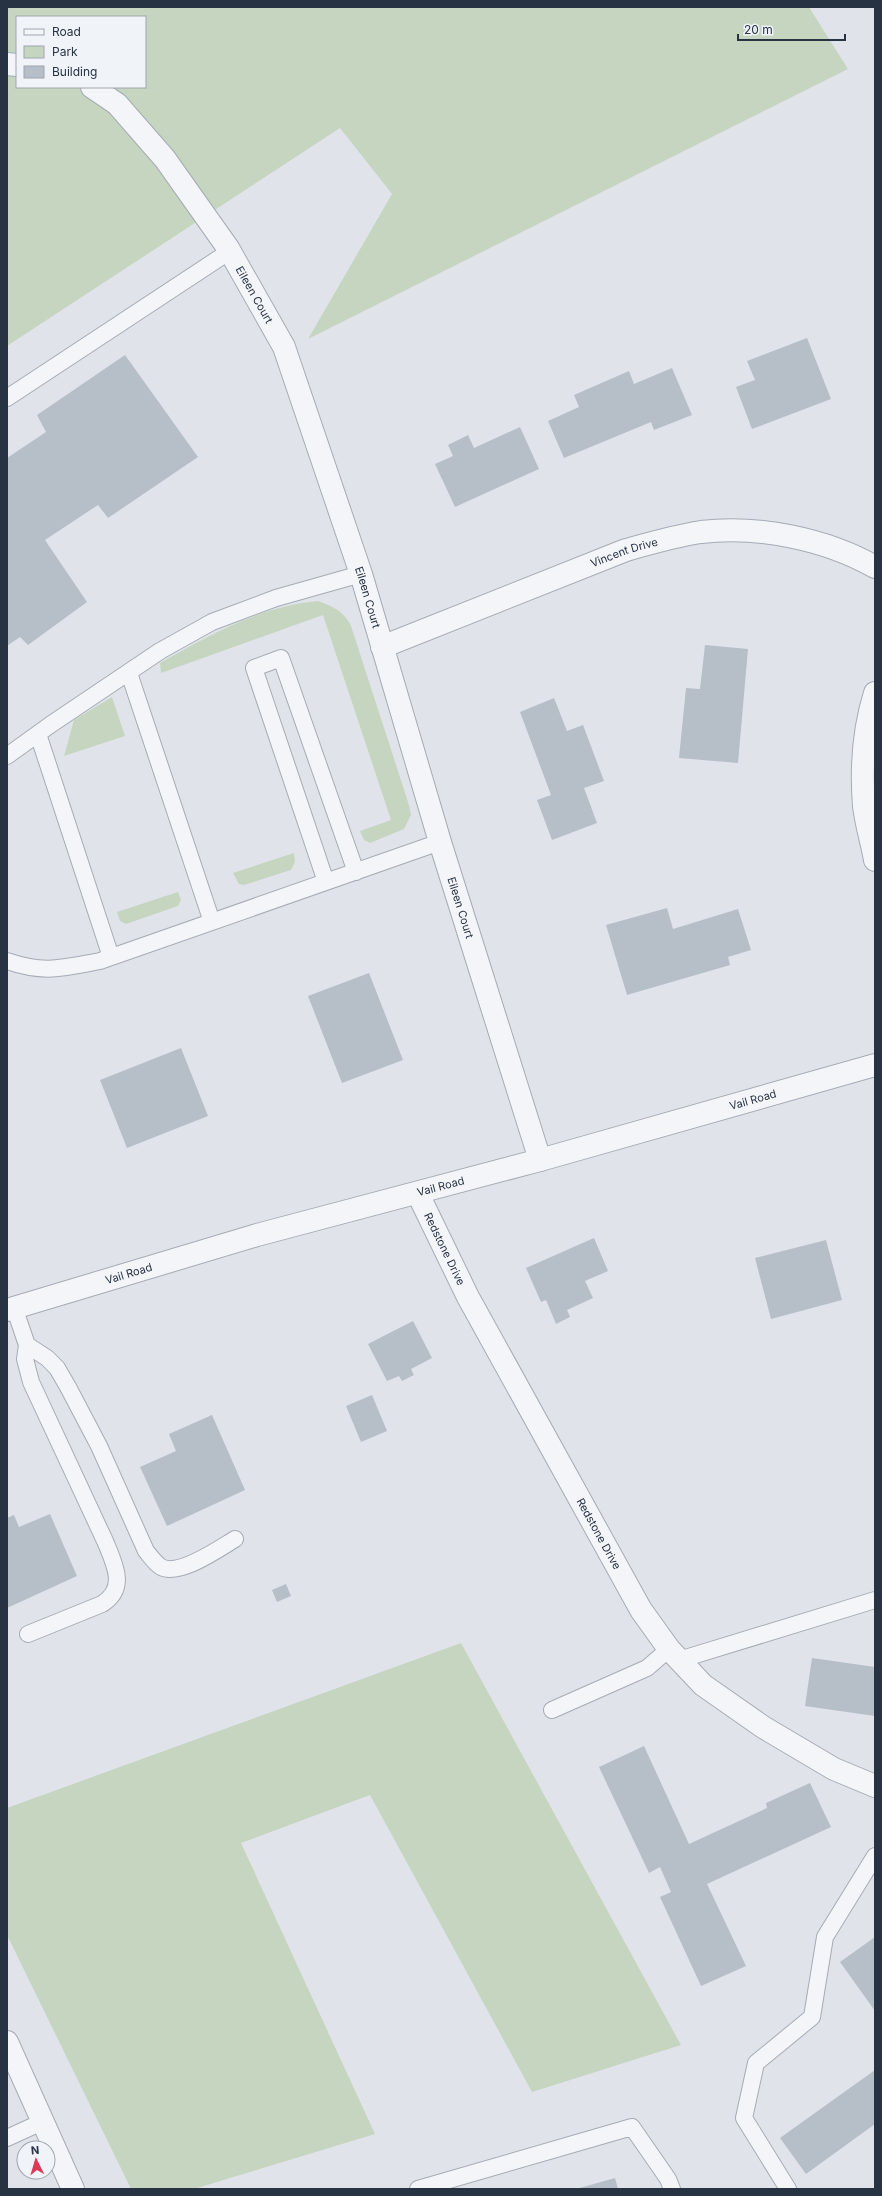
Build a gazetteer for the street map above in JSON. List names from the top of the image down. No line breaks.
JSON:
{"streets":{"street":["Eileen Court","Vincent Drive","Vail Road","Redstone Drive"]},"crossings":[["Eileen Court","Vincent Drive"],["Eileen Court","Vail Road"],["Vail Road","Redstone Drive"]],"legend":["Road","Park","Building"],"scale_bar":"20 m","north":"top"}
